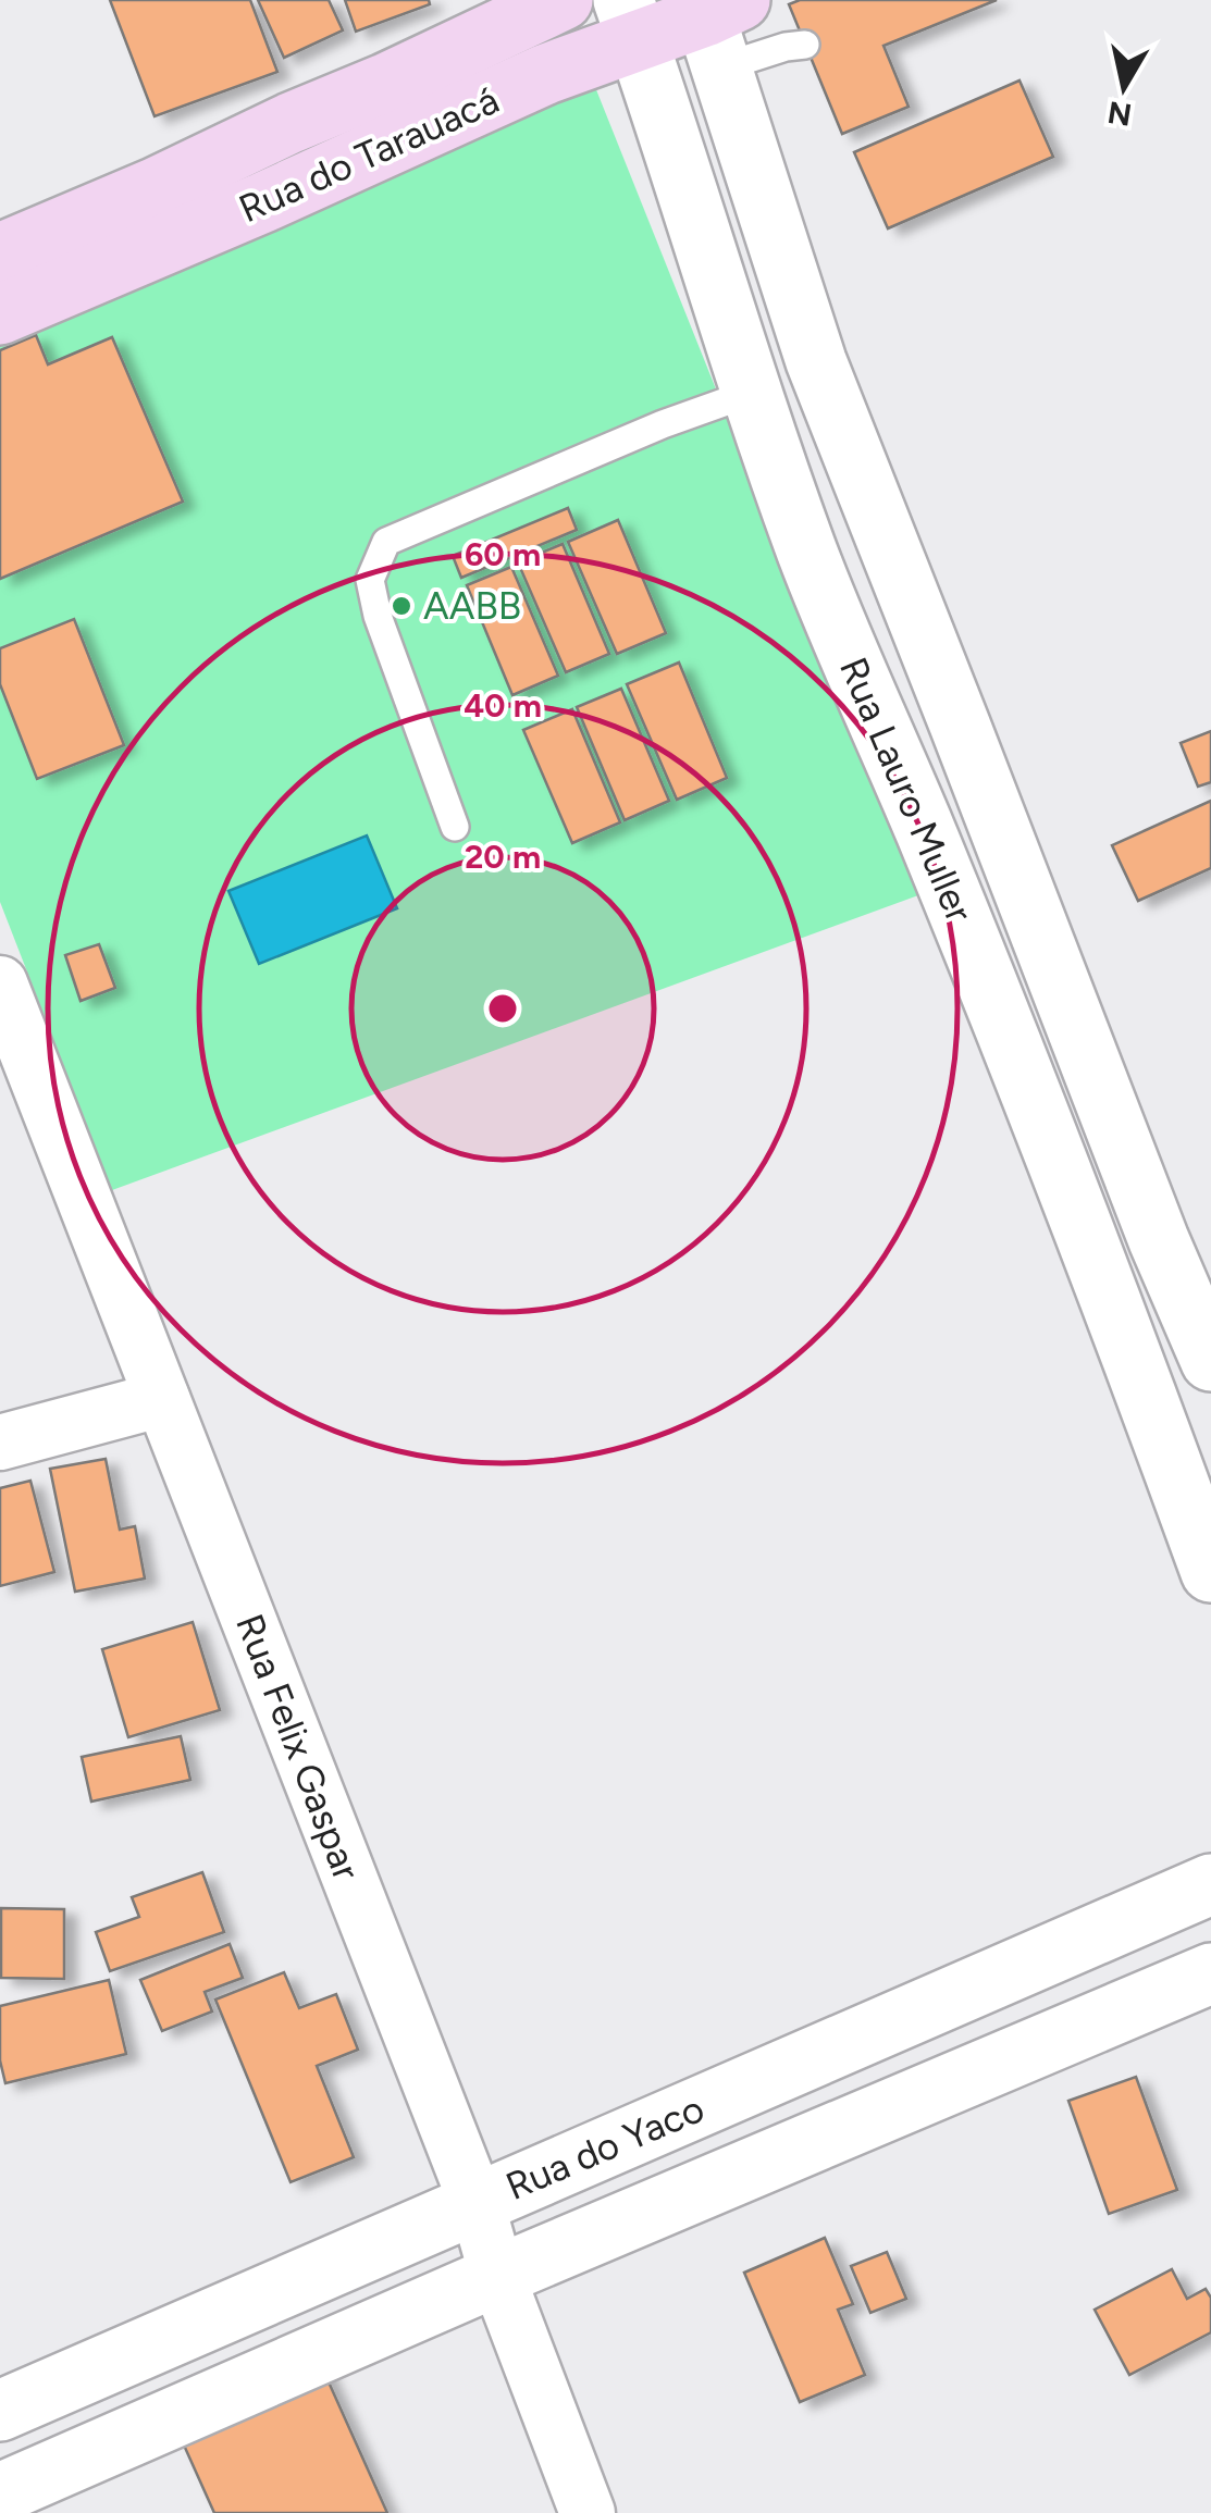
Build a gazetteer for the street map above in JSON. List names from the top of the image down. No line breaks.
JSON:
{"streets":{"main road":["Rua do Tarauacá"],"street":["Rua Lauro Muller","Rua Felix Gaspar","Rua do Yaco"]},"crossings":[["Rua do Tarauacá","Rua Lauro Muller"],["Rua Felix Gaspar","Rua do Yaco"]],"places":["AABB"],"north":"bottom","rings":["60 m","40 m","20 m"]}
